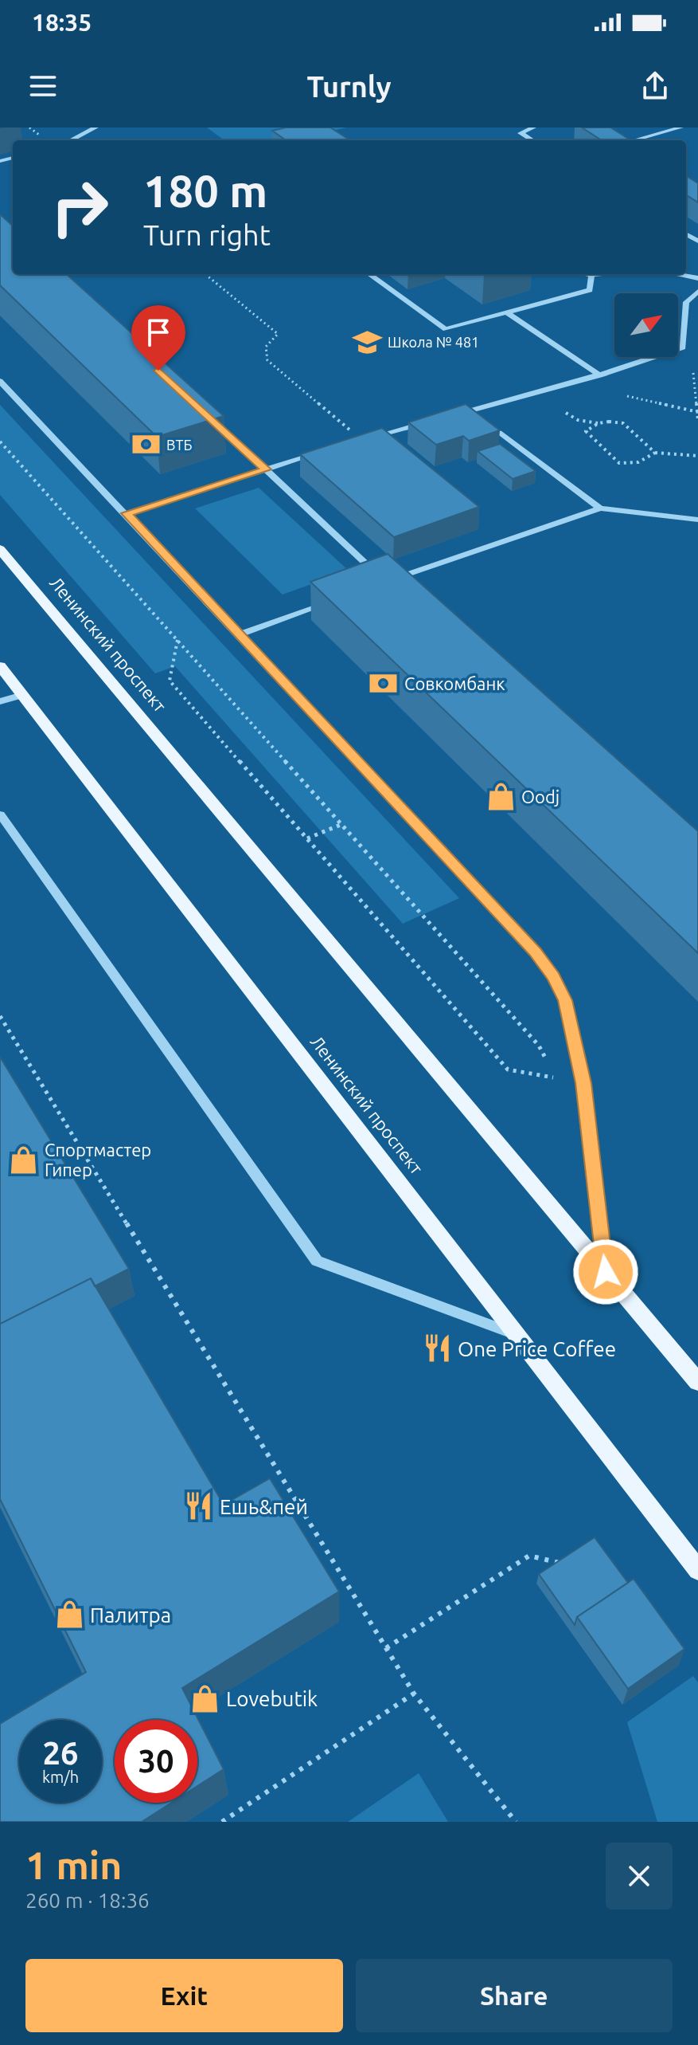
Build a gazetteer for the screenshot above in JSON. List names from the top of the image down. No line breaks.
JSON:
{"streets":{"main road":["Ленинский проспект"]},"places":{"school or university":["Школа № 481"],"bank":["ВТБ","Совкомбанк"],"shop":["Oodj","Спортмастер Гипер","Палитра","Lovebutik"],"restaurant":["One Price Coffee","Ешь&пей"]},"north":"top right","page":{"status":"18:35","header":"Turnly","turn":["180 m","Turn right"],"speed":"26 km/h","limit":"30","heading":["1 min","260 m · 18:36"],"buttons":["Exit","Share"]}}
